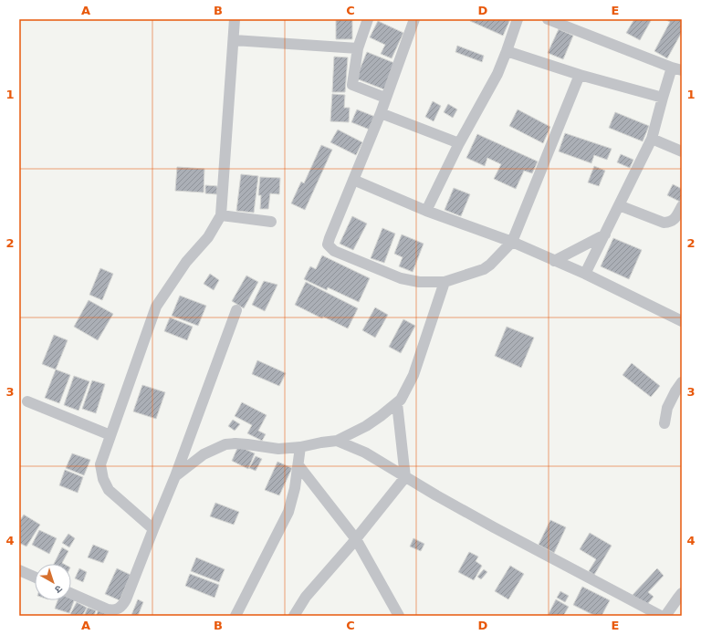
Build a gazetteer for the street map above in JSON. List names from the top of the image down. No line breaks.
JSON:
{"north":"bottom right","grid":{"columns":["A","B","C","D","E"],"rows":["1","2","3","4"]}}
